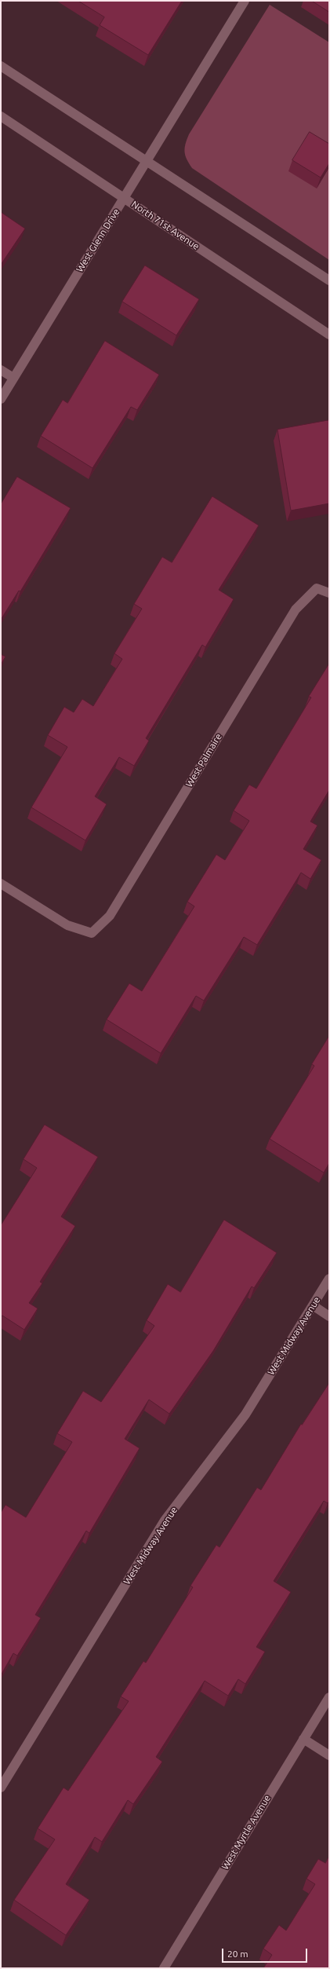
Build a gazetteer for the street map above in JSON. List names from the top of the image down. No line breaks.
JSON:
{"streets":{"street":["North 71st Avenue","West Glenn Drive","West Palmaire","West Midway Avenue","West Myrtle Avenue"]},"crossings":[["North 71st Avenue","West Glenn Drive"]],"scale_bar":"20 m"}
